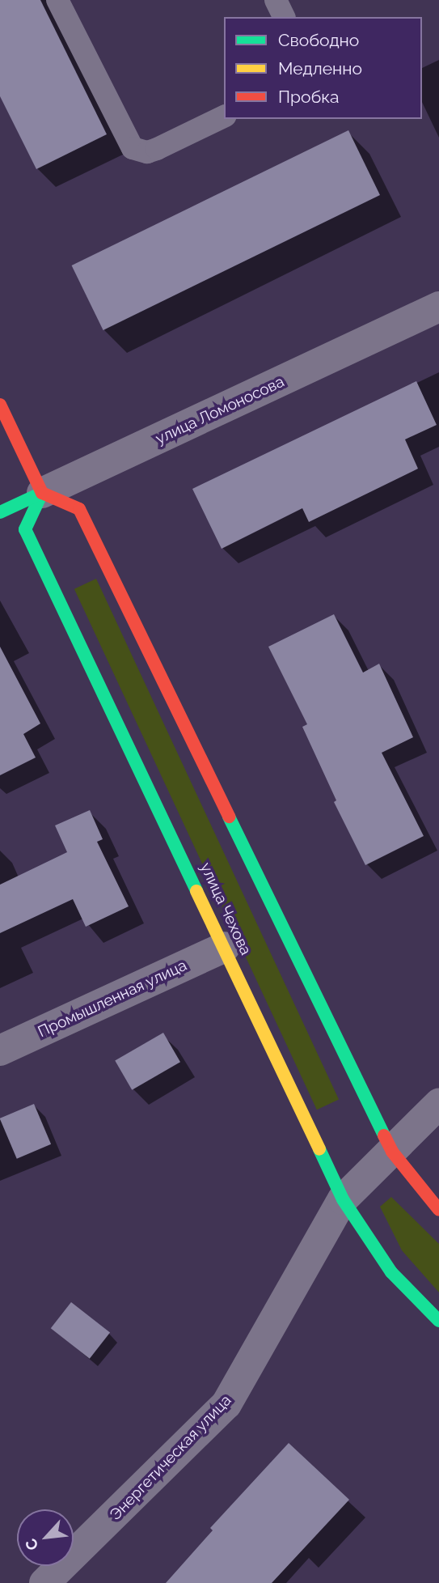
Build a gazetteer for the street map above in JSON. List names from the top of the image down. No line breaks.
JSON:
{"streets":{"main road":["улица Ломоносова","улица Чехова"],"street":["Промышленная улица","Энергетическая улица"]},"crossings":[["улица Ломоносова","улица Чехова"],["улица Чехова","Промышленная улица"],["улица Чехова","Энергетическая улица"]],"legend":["Свободно","Медленно","Пробка"],"north":"bottom left"}
